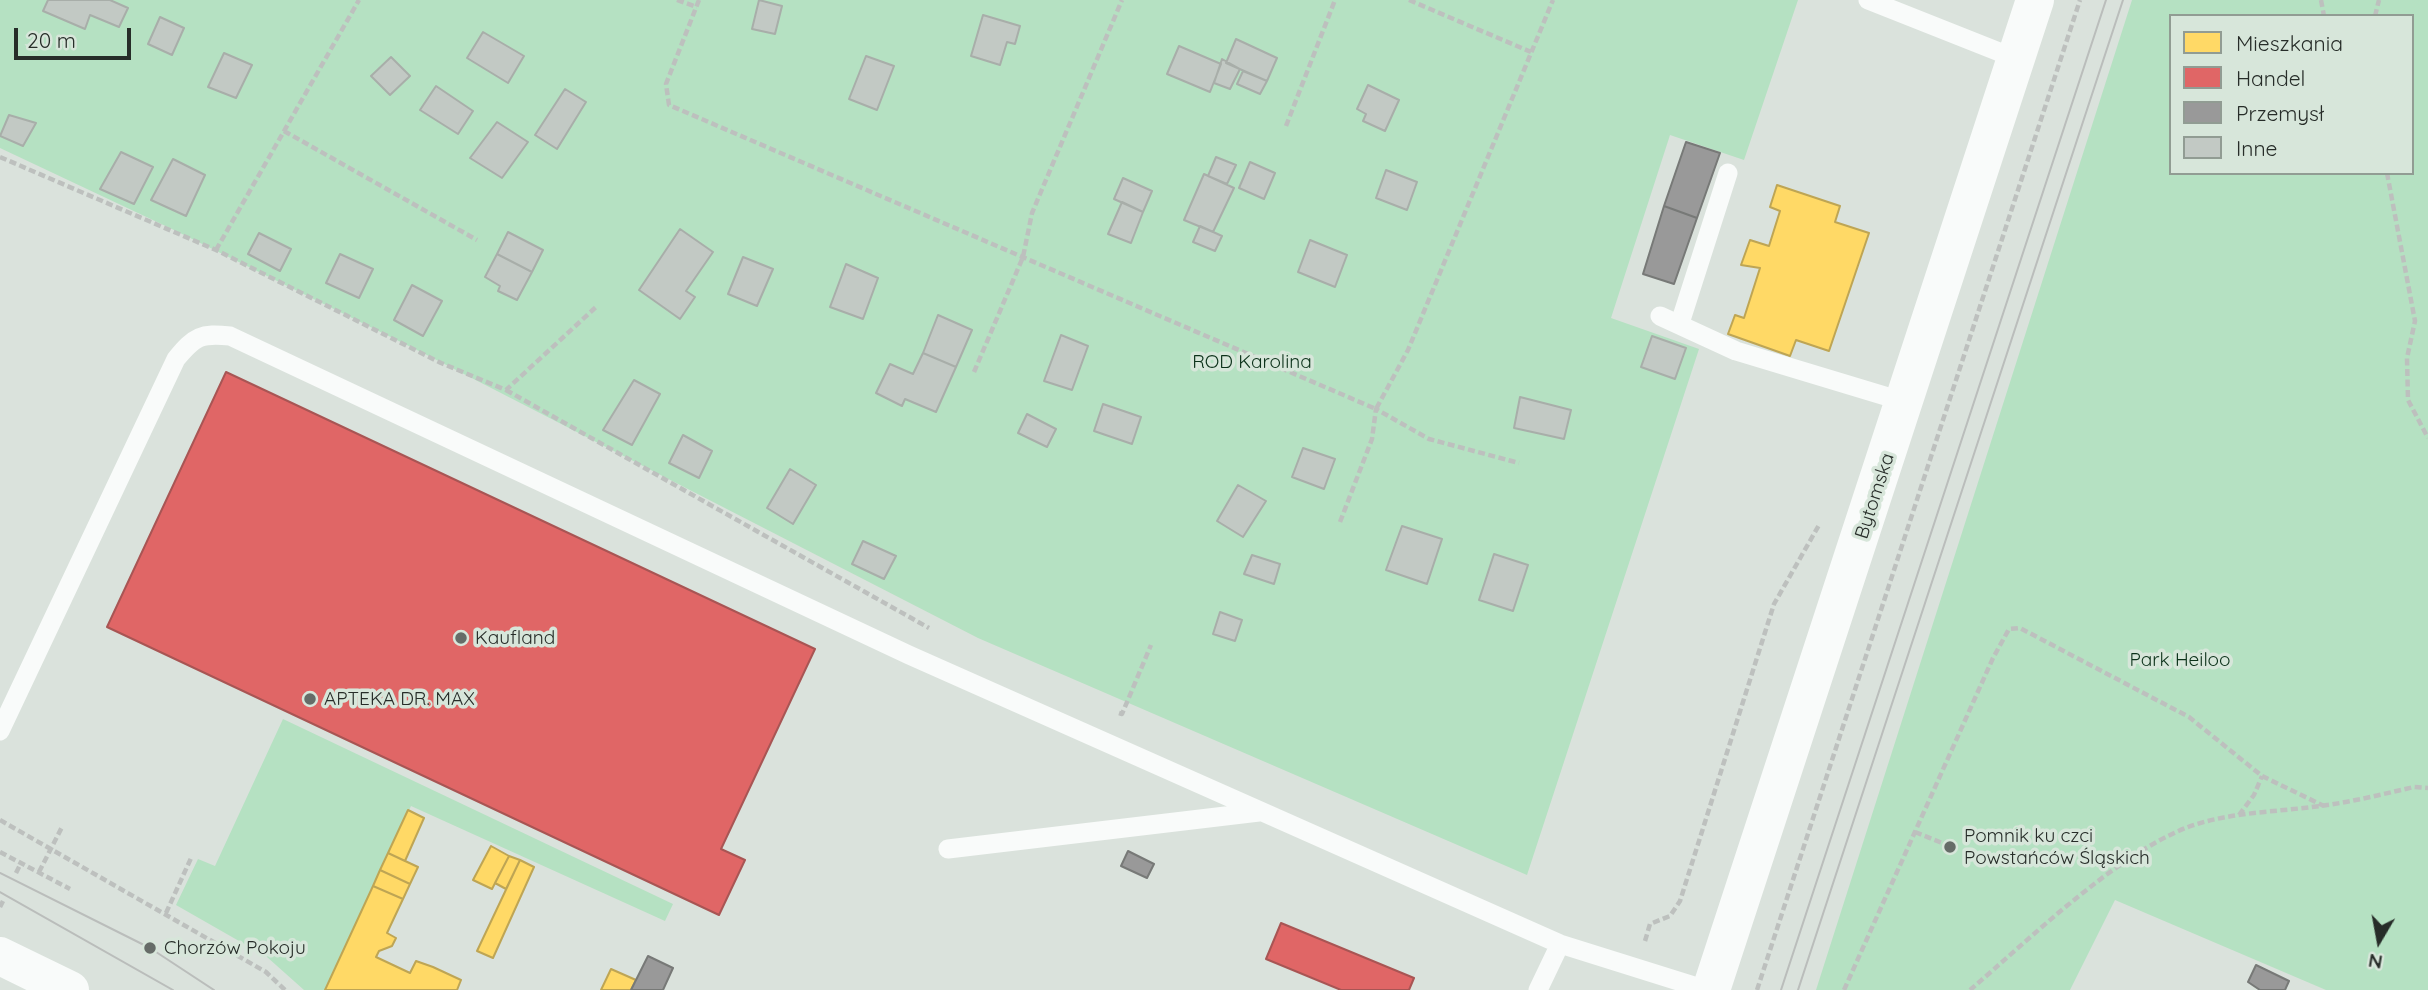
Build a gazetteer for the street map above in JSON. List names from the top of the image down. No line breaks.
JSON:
{"streets":{"main road":["Bytomska"]},"parks":["ROD Karolina","Park Heiloo"],"places":["Kaufland","APTEKA DR. MAX","Pomnik ku czci Powstańców Śląskich","Chorzów Pokoju"],"legend":["Mieszkania","Handel","Przemysł","Inne"],"scale_bar":"20 m","north":"bottom"}
